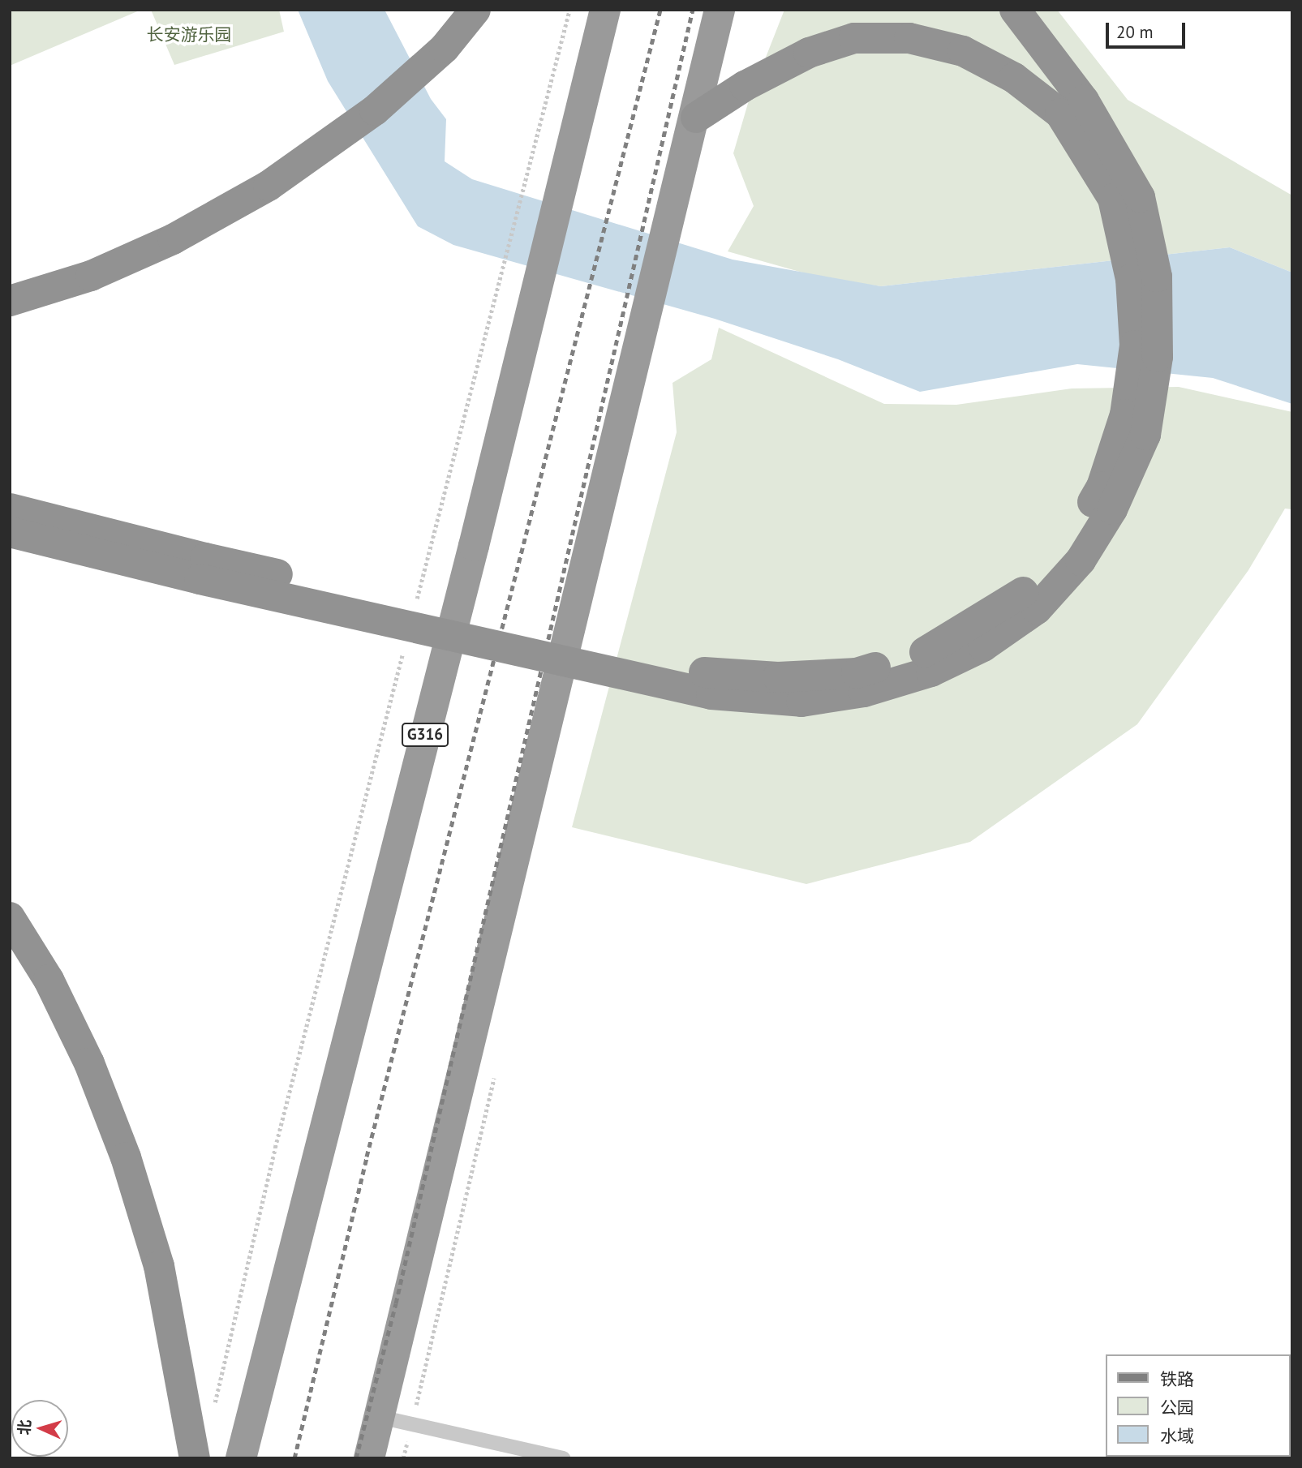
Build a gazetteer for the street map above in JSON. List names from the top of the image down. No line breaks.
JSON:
{"streets":{"highway":["G316"]},"parks":["长安游乐园"],"legend":["铁路","公园","水域"],"scale_bar":"20 m","north":"left"}
